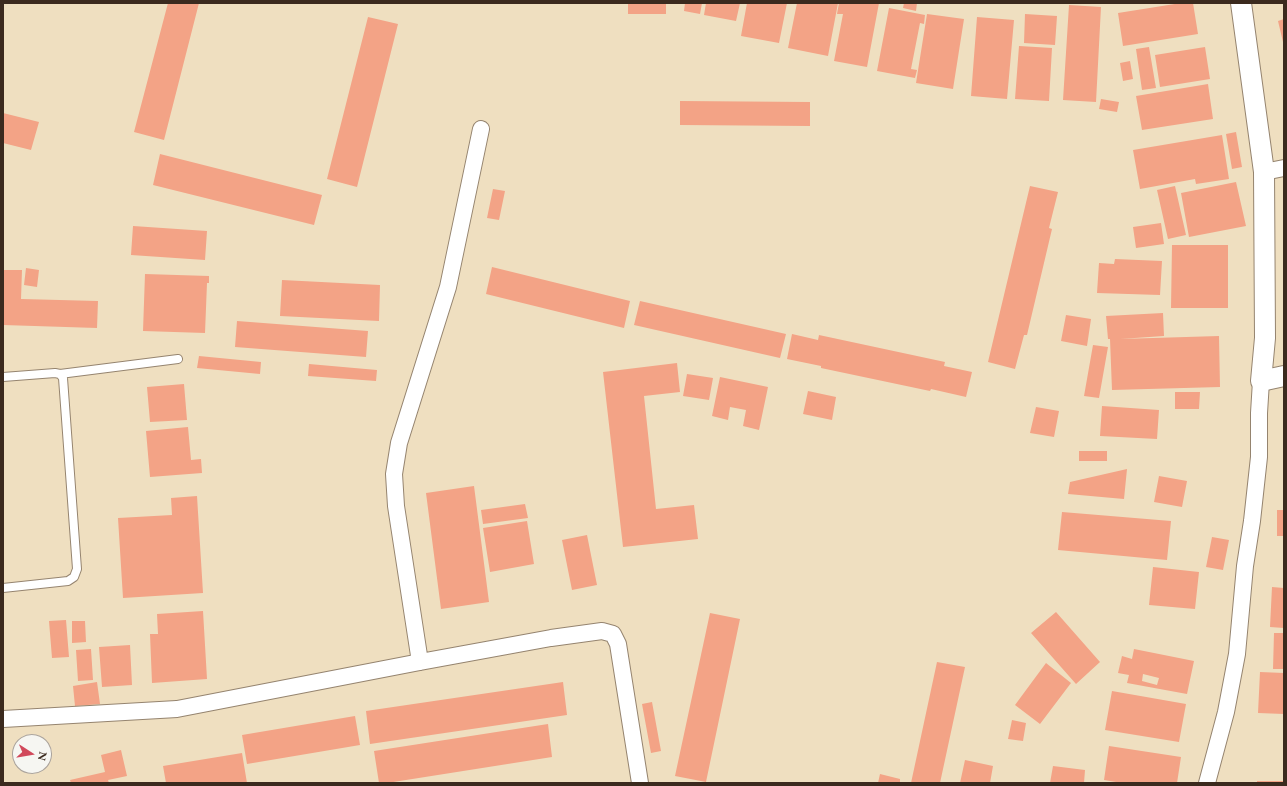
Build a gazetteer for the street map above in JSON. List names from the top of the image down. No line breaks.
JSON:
{"north":"right"}
